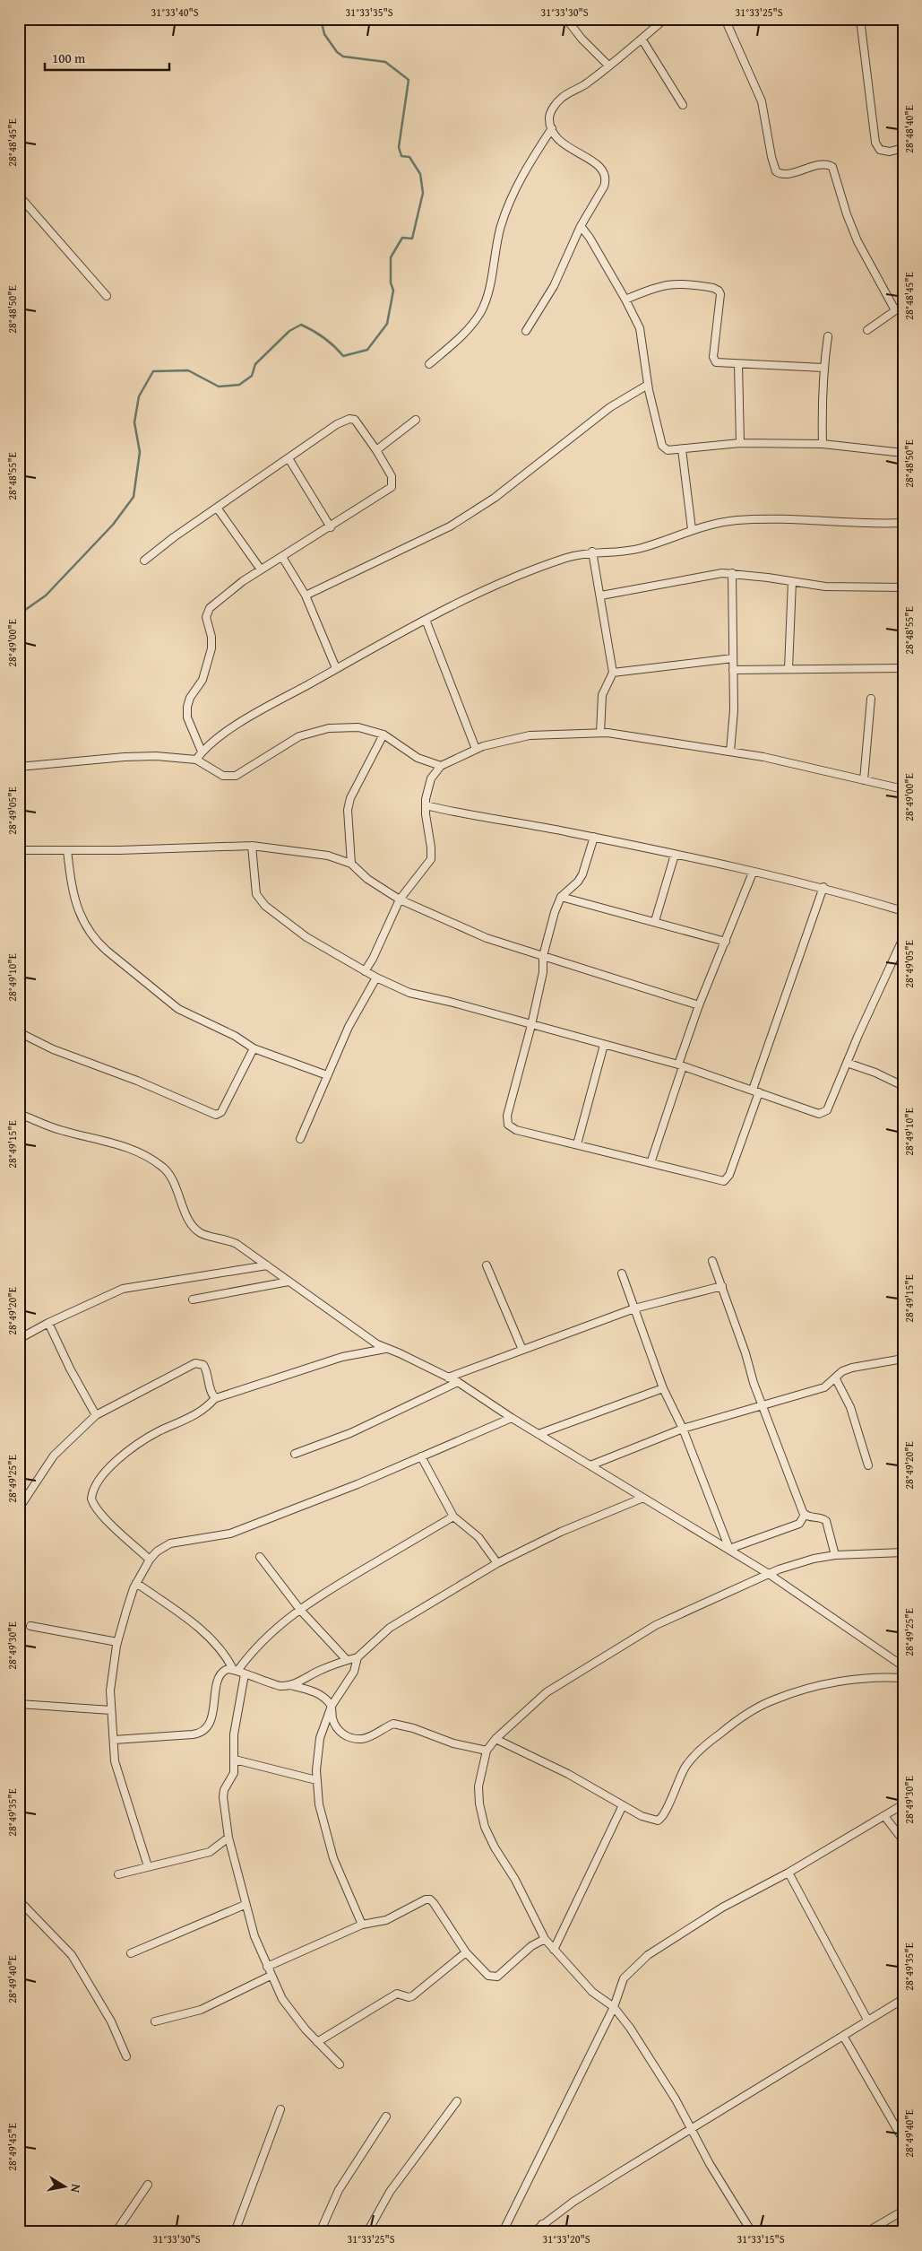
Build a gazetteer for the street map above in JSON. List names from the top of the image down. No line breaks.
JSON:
{"scale_bar":"100 m","north":"right","coordinates":["31°33'40\"S","31°33'35\"S","31°33'30\"S","31°33'25\"S","28°48'40\"E","28°48'45\"E","28°48'50\"E","28°48'55\"E","28°49'00\"E","28°49'05\"E","28°49'10\"E","28°49'15\"E","28°49'20\"E","28°49'25\"E","28°49'30\"E","28°49'35\"E","28°49'40\"E","28°49'45\"E","31°33'20\"S","31°33'15\"S"]}
